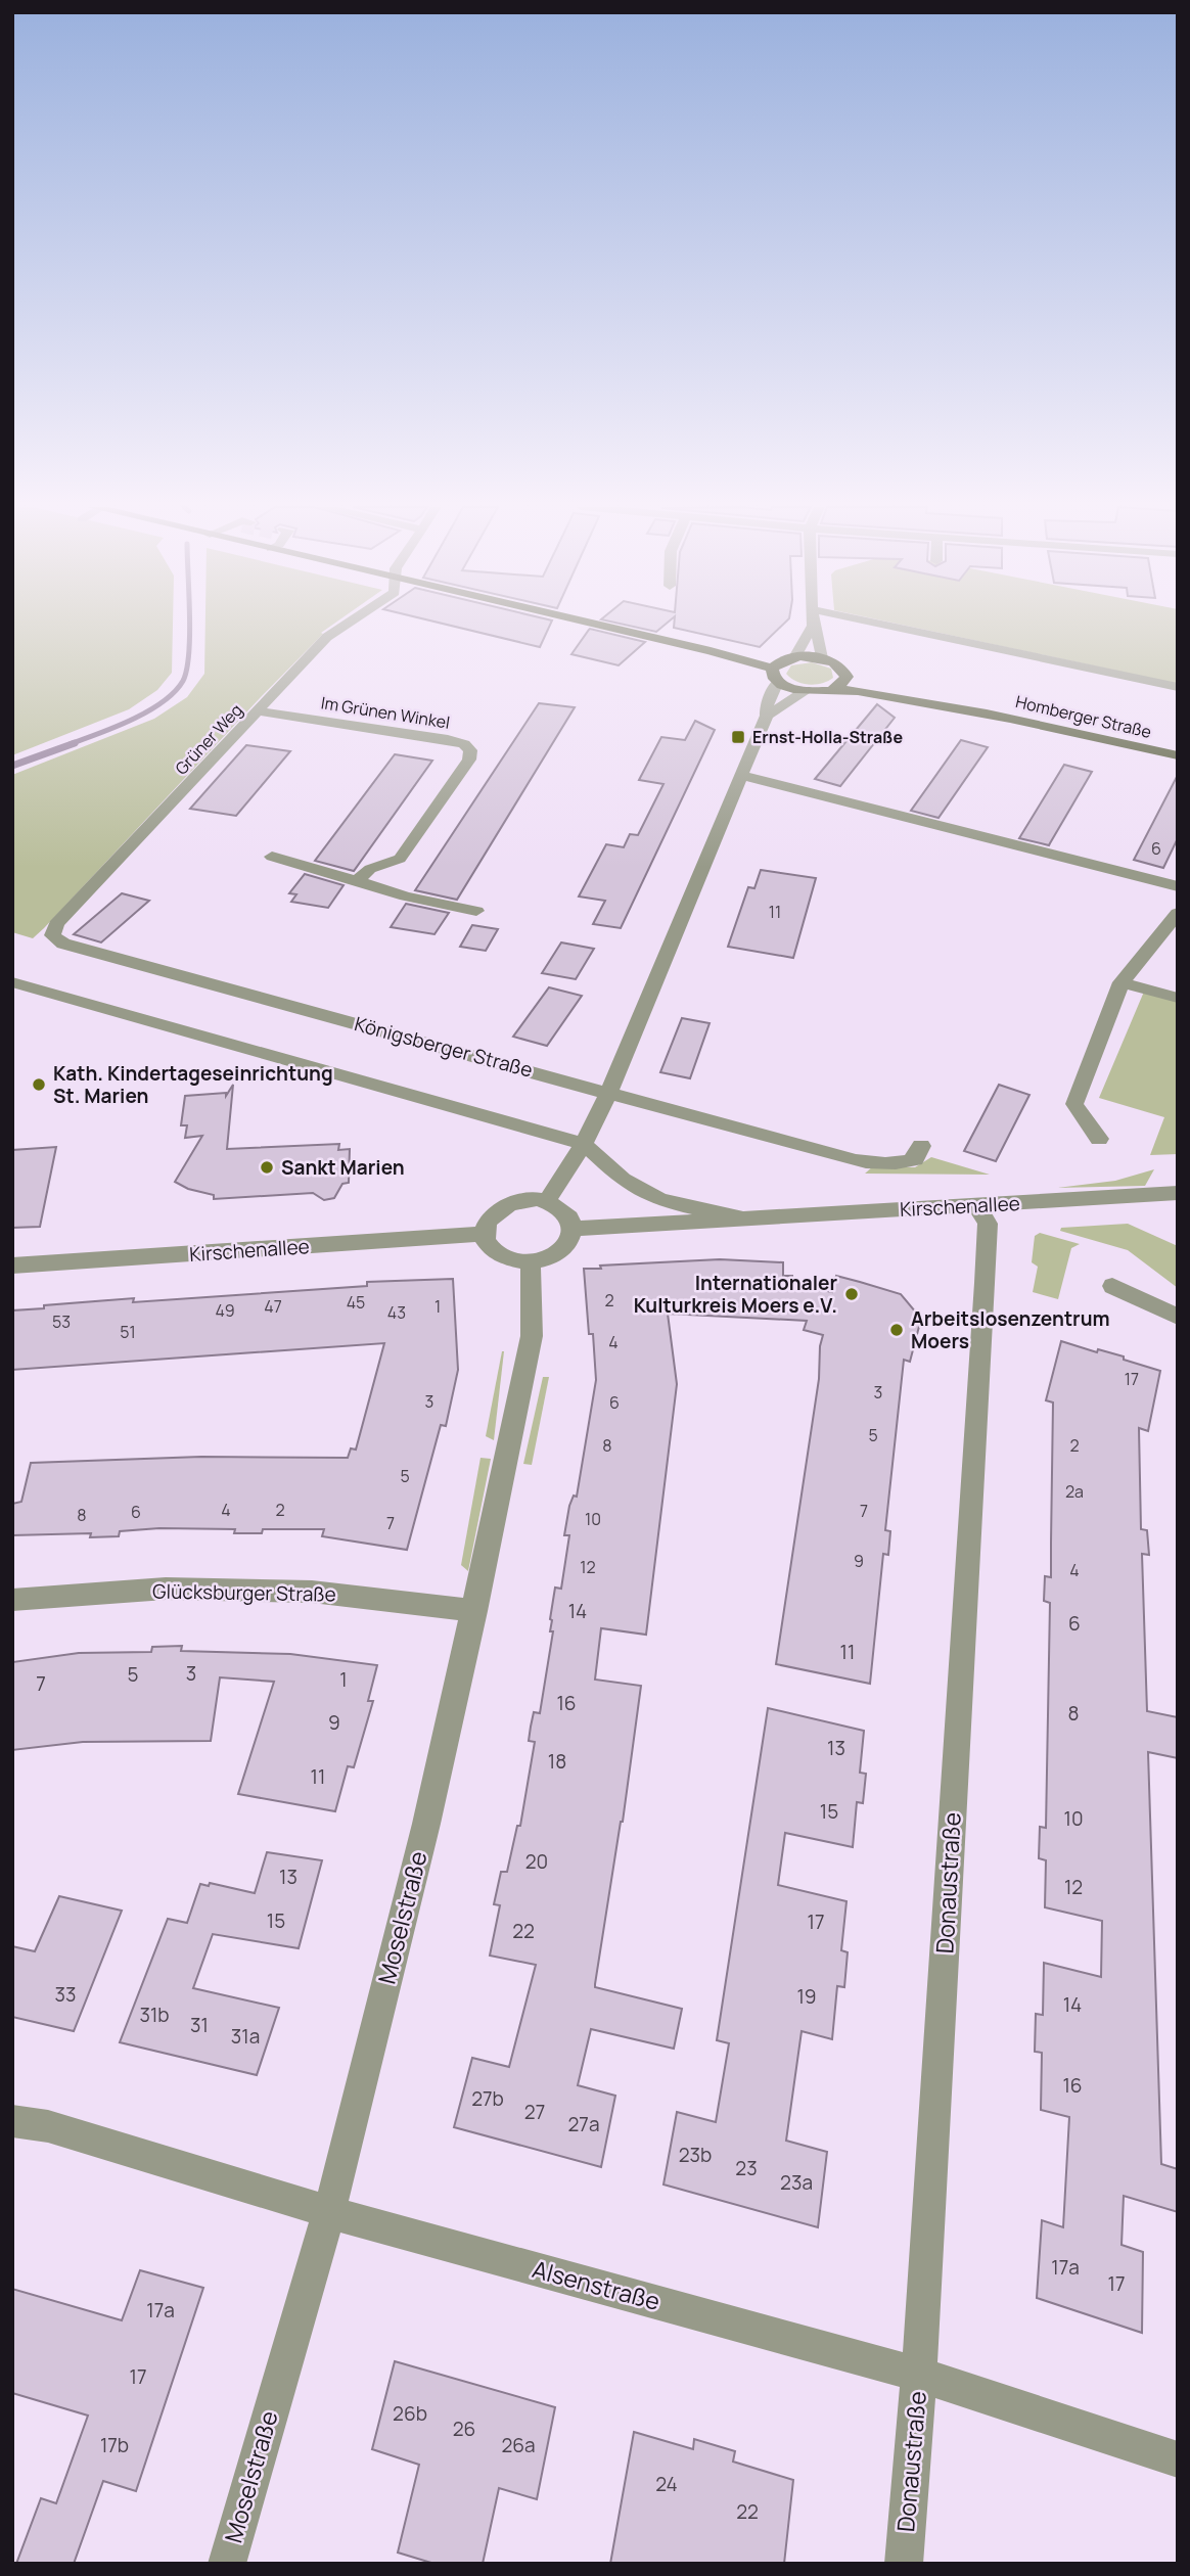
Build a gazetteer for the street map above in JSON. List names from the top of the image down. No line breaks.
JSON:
{"streets":{"main road":["Homberger Straße"],"street":["Im Grünen Winkel","Grüner Weg","Königsberger Straße","Kirschenallee","Glücksburger Straße","Donaustraße","Moselstraße","Alsenstraße"]},"crossings":[["Im Grünen Winkel","Grüner Weg"],["Grüner Weg","Königsberger Straße"],["Kirschenallee","Donaustraße"],["Kirschenallee","Moselstraße"],["Glücksburger Straße","Moselstraße"],["Donaustraße","Alsenstraße"],["Moselstraße","Alsenstraße"]],"places":{"transit":["Ernst-Holla-Straße"],"other":["Kath. Kindertageseinrichtung St. Marien","Sankt Marien","Internationaler Kulturkreis Moers e.V.","Arbeitslosenzentrum Moers"]},"house_numbers":["6","11","2","45","47","1","49","43","53","51","4","17","3","3","6","5","8","2","5","2a","4","2","7","6","8","10","7","9","12","4","14","6","11","3","5","1","7","16","8","9","13","18","11","15","10","20","13","12","15","17","22","33","19","14","31b","31","31a","16","27b","27","27a","23b","23","23a","17a","17","17a","17","26b","26","17b","26a","24","22"]}
